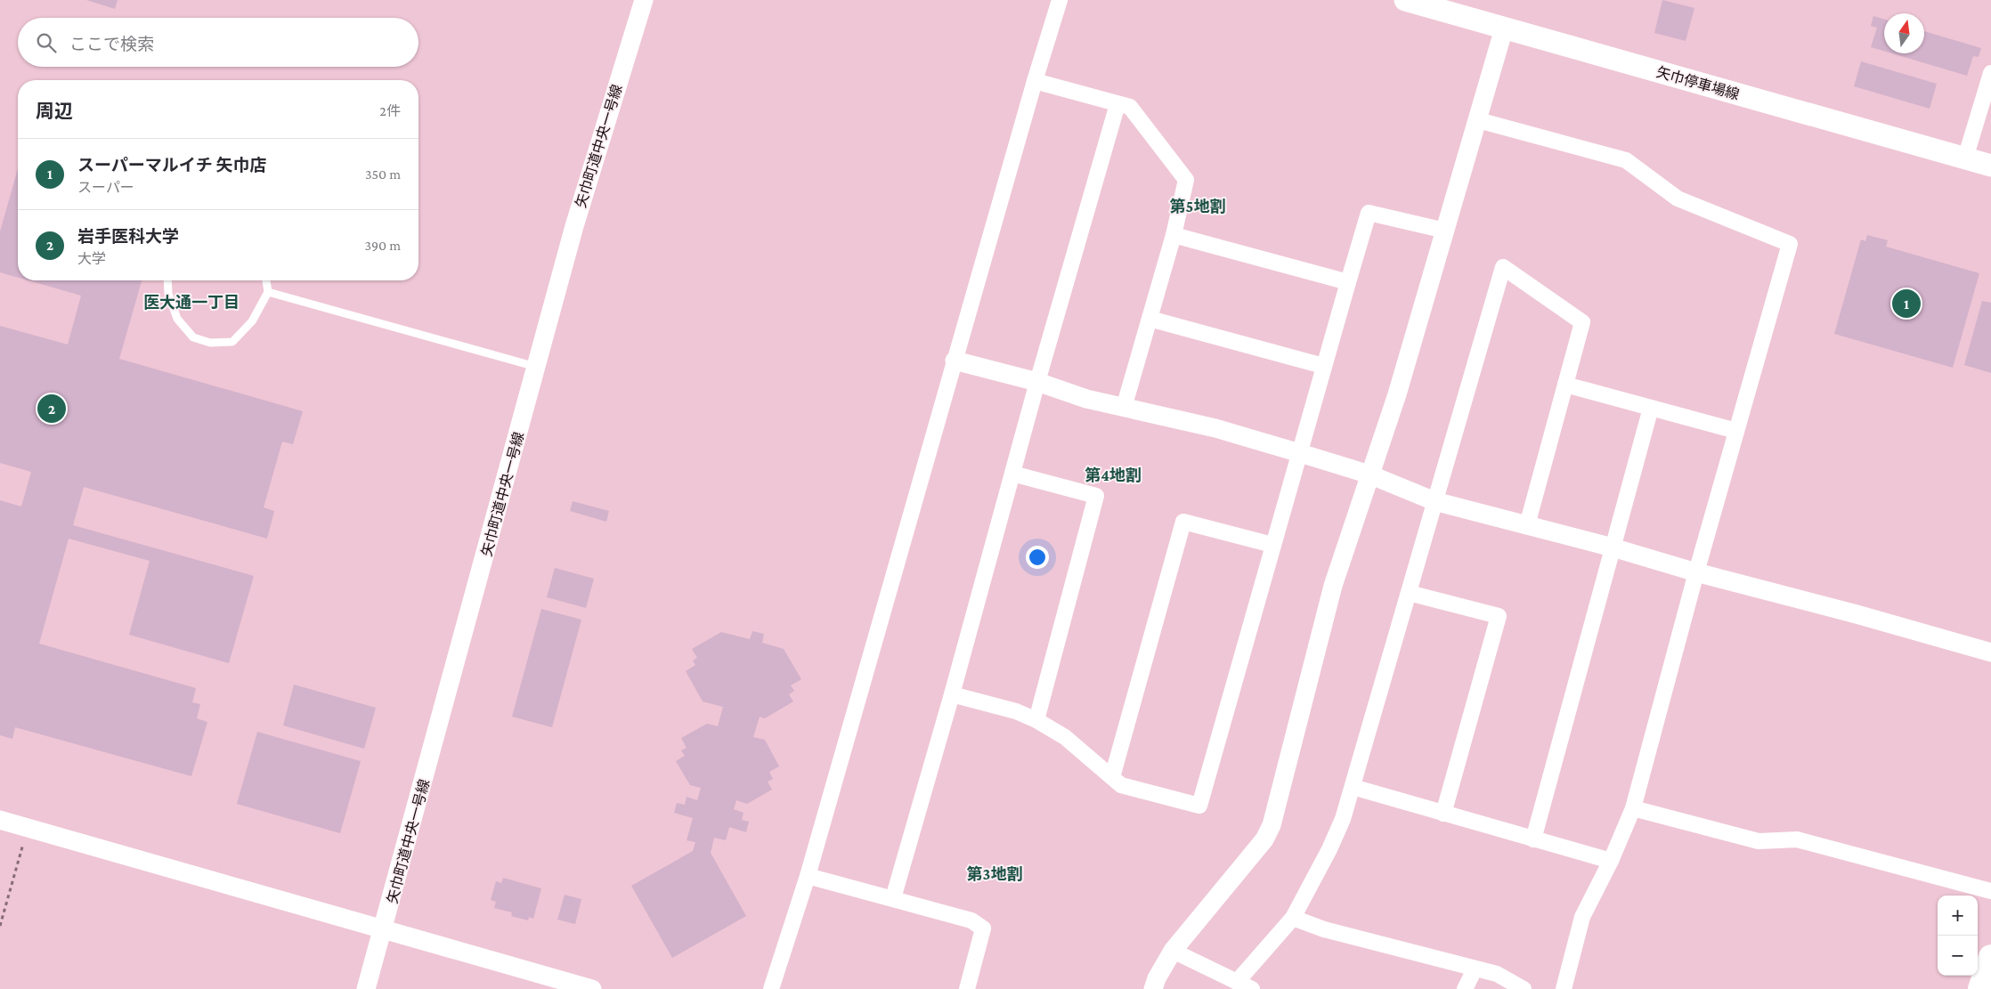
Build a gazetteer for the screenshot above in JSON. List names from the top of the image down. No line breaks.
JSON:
{"streets":{"main road":["矢巾停車場線"],"street":["矢巾町道中央一号線"]},"districts":["第5地割","医大通一丁目","第4地割","第3地割"],"north":"top","page":{"search":"ここで検索","heading":["周辺","2件"],"list":[{"mark":"1","name":"スーパーマルイチ 矢巾店","note":"スーパー","value":"350 m"},{"mark":"2","name":"岩手医科大学","note":"大学","value":"390 m"}],"pins":["1","2"],"map_buttons":["+","−"]}}
